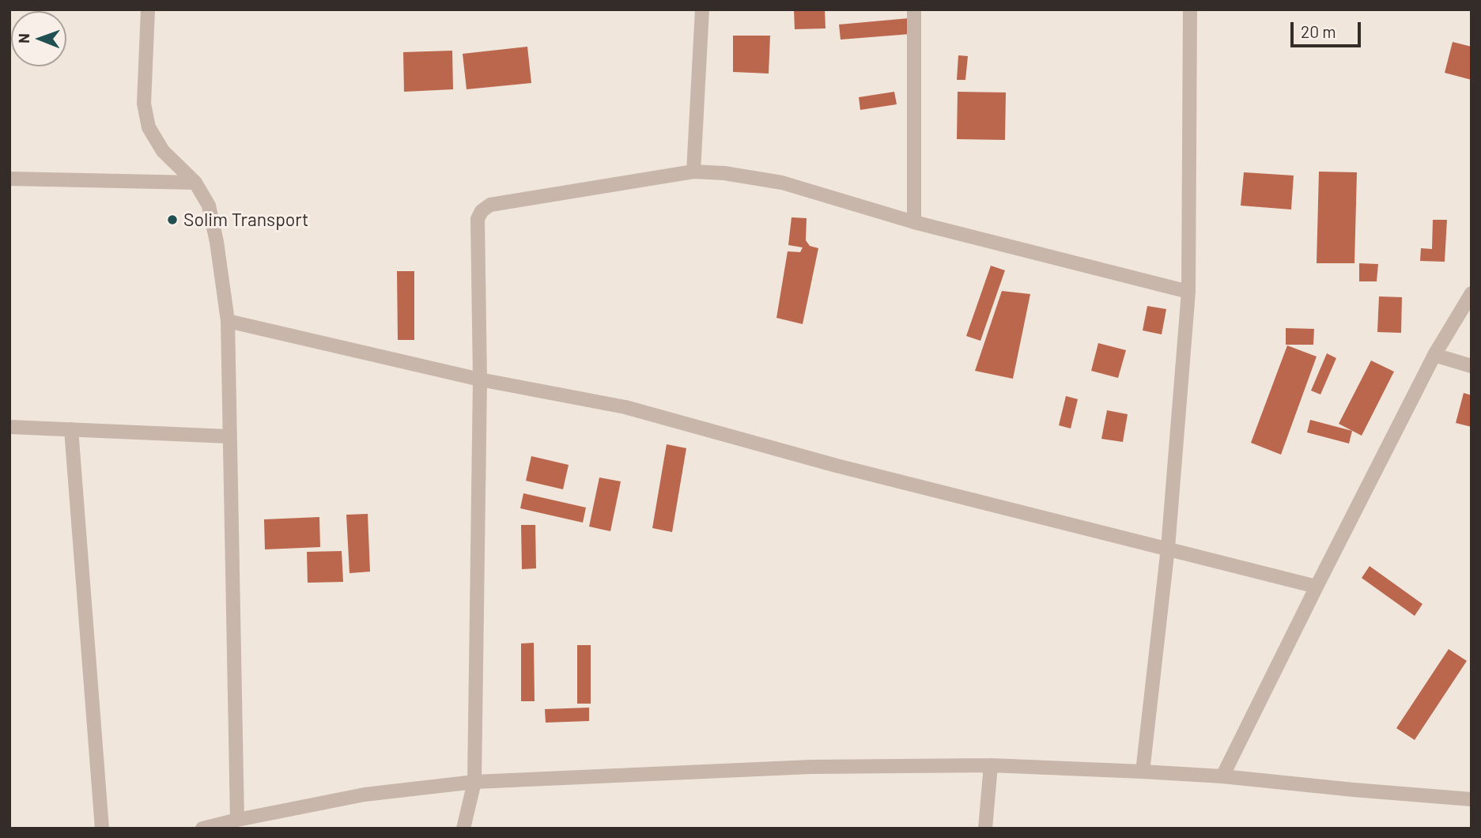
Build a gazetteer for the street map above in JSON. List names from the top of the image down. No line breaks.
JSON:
{"places":["Solim Transport"],"scale_bar":"20 m","north":"left"}
